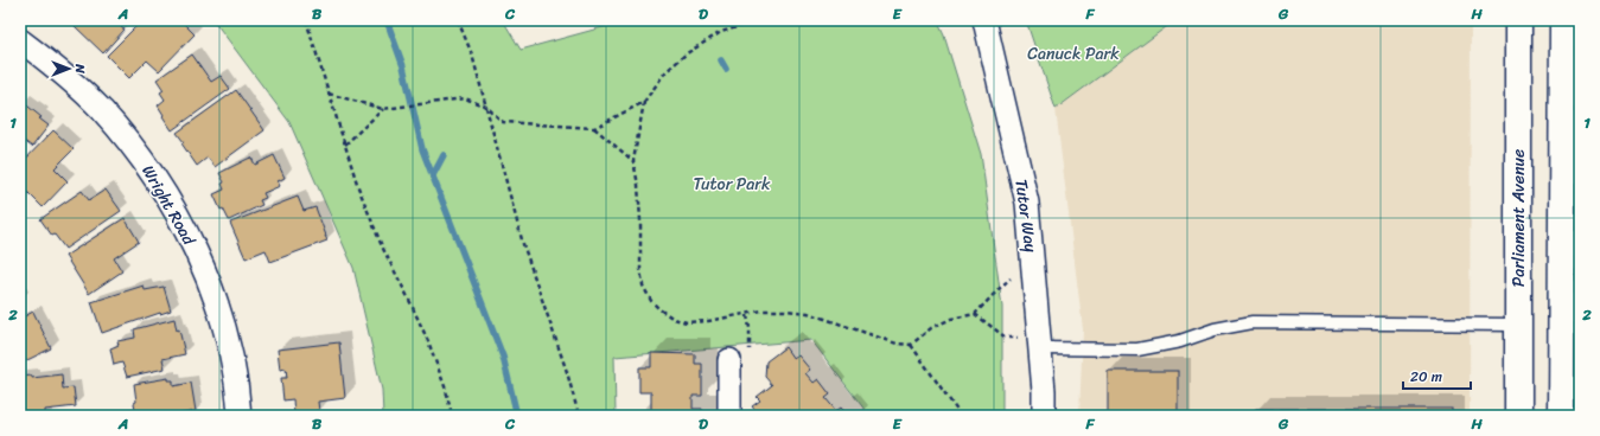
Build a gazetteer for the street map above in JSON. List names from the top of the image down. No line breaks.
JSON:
{"streets":{"main road":["Parliament Avenue"],"street":["Wright Road","Tutor Way"]},"parks":["Canuck Park","Tutor Park"],"scale_bar":"20 m","north":"right","grid":{"columns":["A","B","C","D","E","F","G","H"],"rows":["1","2"]}}
